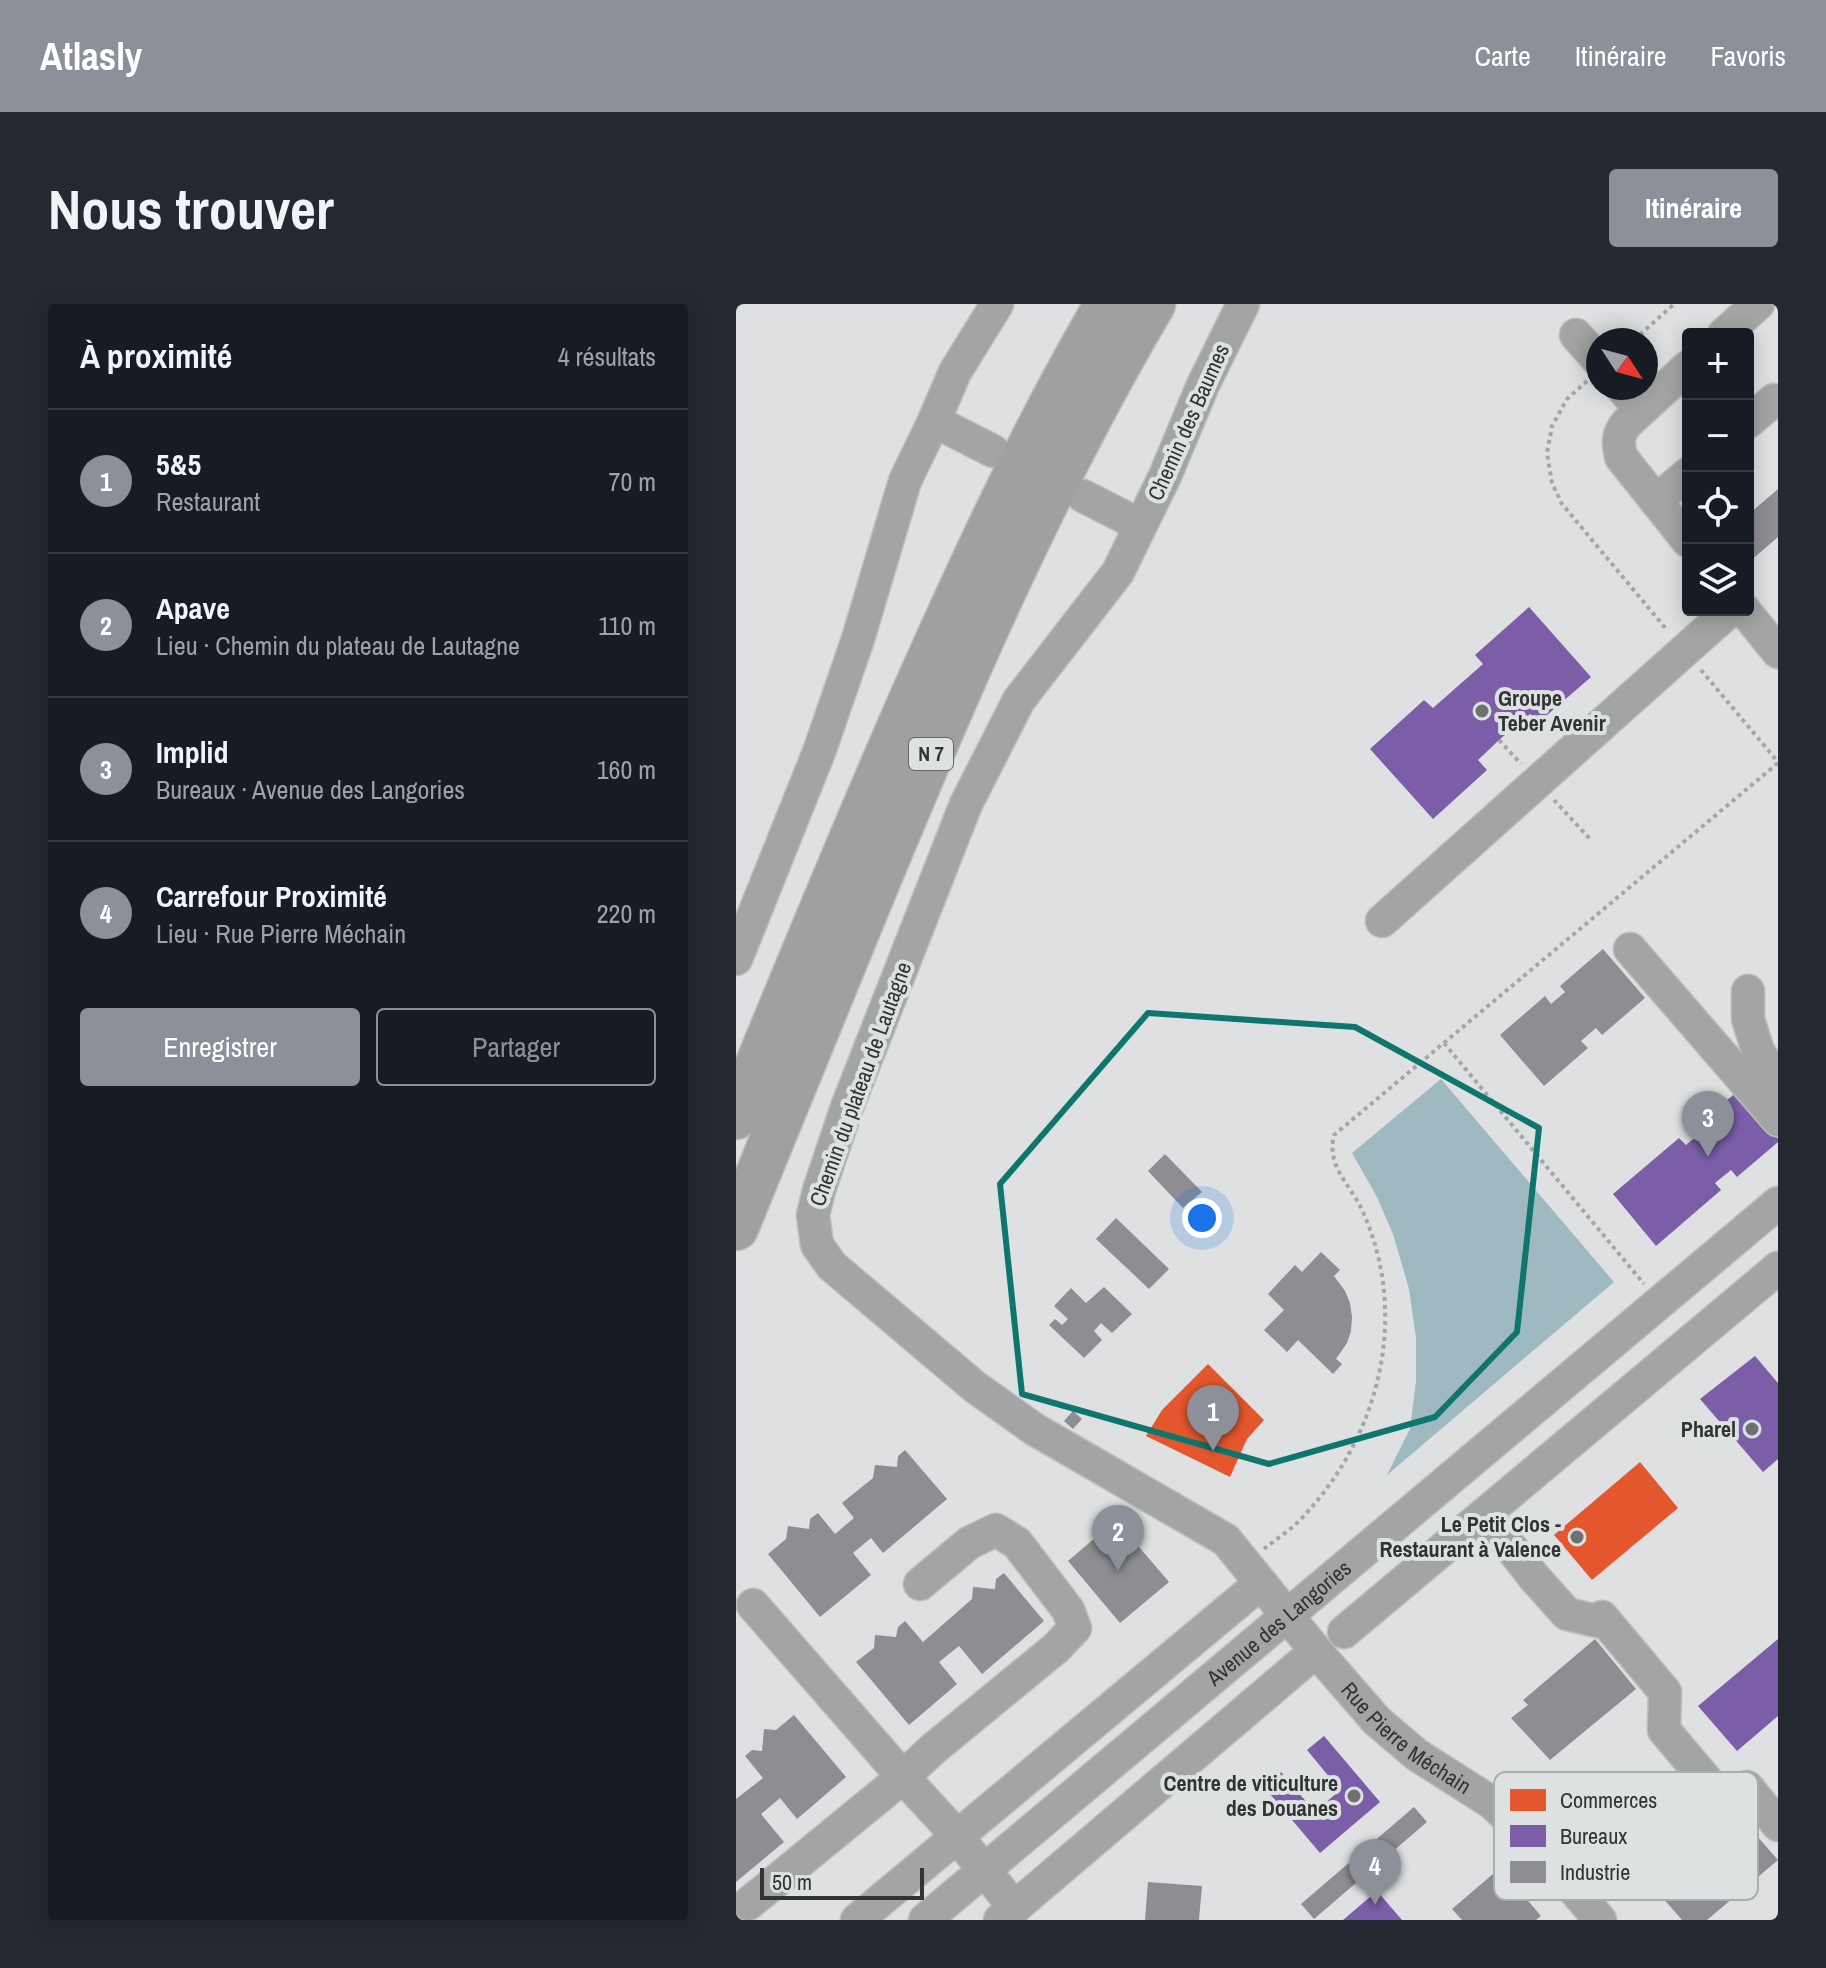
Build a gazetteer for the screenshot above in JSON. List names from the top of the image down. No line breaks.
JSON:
{"streets":{"highway":["N 7"],"street":["Chemin des Baumes","Chemin du plateau de Lautagne","Avenue des Langories","Rue Pierre Méchain"]},"crossings":[["Chemin des Baumes","Chemin du plateau de Lautagne"],["Chemin du plateau de Lautagne","Avenue des Langories"],["Chemin du plateau de Lautagne","Rue Pierre Méchain"],["Avenue des Langories","Rue Pierre Méchain"]],"places":["Groupe Teber Avenir","Pharel","Le Petit Clos - Restaurant à Valence","Centre de viticulture des Douanes"],"legend":["Commerces","Bureaux","Industrie"],"scale_bar":"50 m","north":"bottom right","page":{"header":"Atlasly","nav":["Carte","Itinéraire","Favoris"],"buttons":["Itinéraire",["Enregistrer","Partager"]],"title":"Nous trouver","heading":["À proximité","4 résultats"],"map_buttons":["+","−"],"list":[{"mark":"1","name":"5&5","note":"Restaurant","value":"70 m"},{"mark":"2","name":"Apave","note":"Lieu · Chemin du plateau de Lautagne","value":"110 m"},{"mark":"3","name":"Implid","note":"Bureaux · Avenue des Langories","value":"160 m"},{"mark":"4","name":"Carrefour Proximité","note":"Lieu · Rue Pierre Méchain","value":"220 m"}],"pins":["3","1","2","4"],"scale":"50 m"}}
